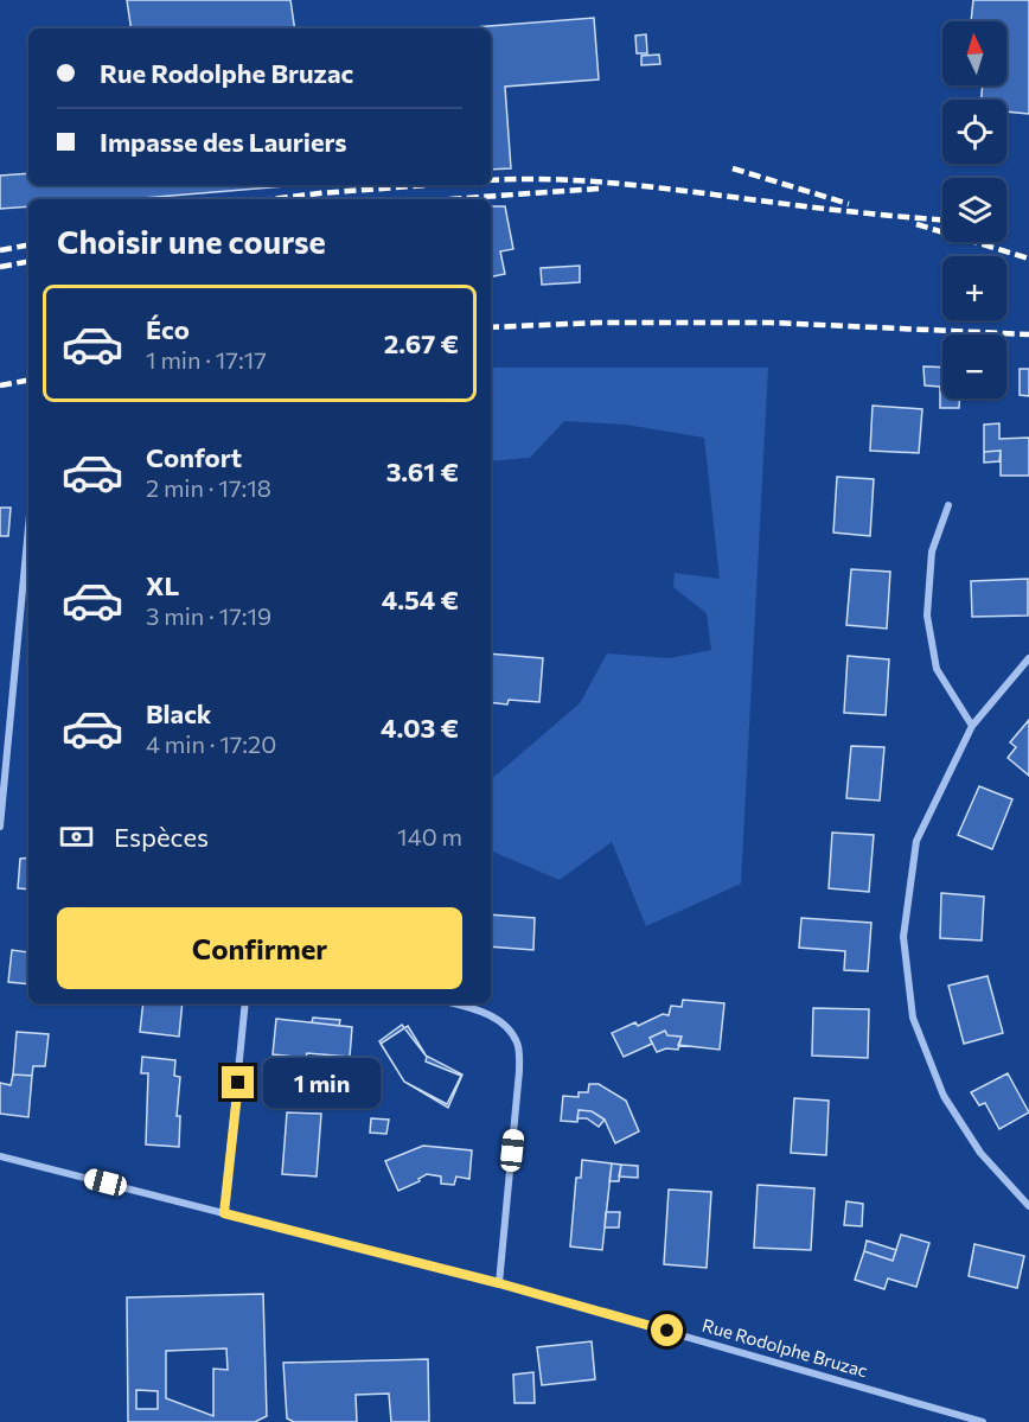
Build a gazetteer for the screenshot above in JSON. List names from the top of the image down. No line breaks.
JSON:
{"streets":{"street":["Rue Rodolphe Bruzac"]},"north":"top","page":{"map_buttons":["+","−"],"banner":["Rue Rodolphe Bruzac","Impasse des Lauriers"],"heading":"Choisir une course","list":[{"name":"Éco","note":"1 min · 17:17","value":"2.67 €"},{"name":"Confort","note":"2 min · 17:18","value":"3.61 €"},{"name":"XL","note":"3 min · 17:19","value":"4.54 €"},{"name":"Black","note":"4 min · 17:20","value":"4.03 €"}],"pay":["Espèces","140 m"],"buttons":"Confirmer","bubble":"1 min"}}
